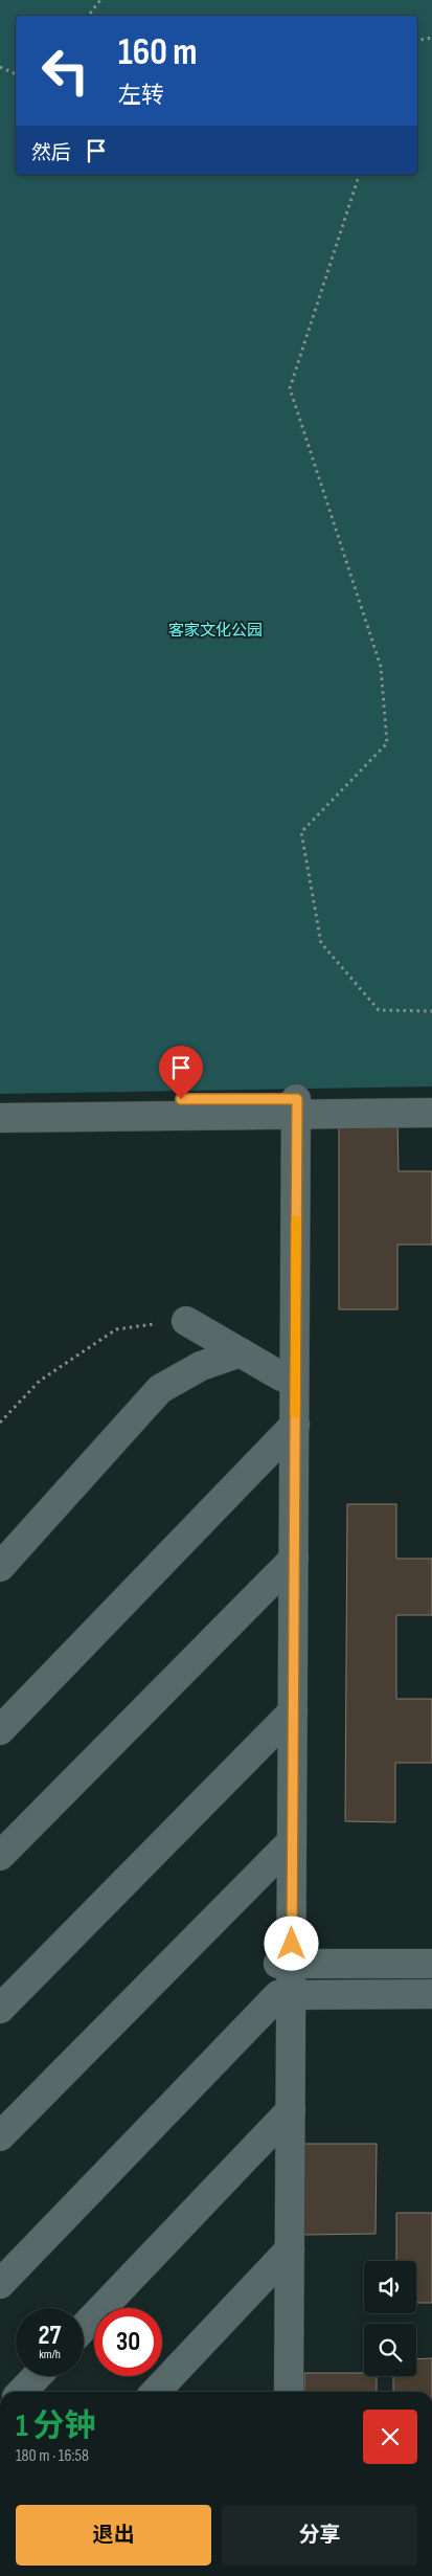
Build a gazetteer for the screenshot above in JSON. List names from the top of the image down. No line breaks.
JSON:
{"parks":["客家文化公园"],"page":{"turn":["160 m","左转"],"then":"然后","speed":"27 km/h","limit":"30","heading":["1 分钟","180 m · 16:58"],"buttons":["退出","分享"]}}
